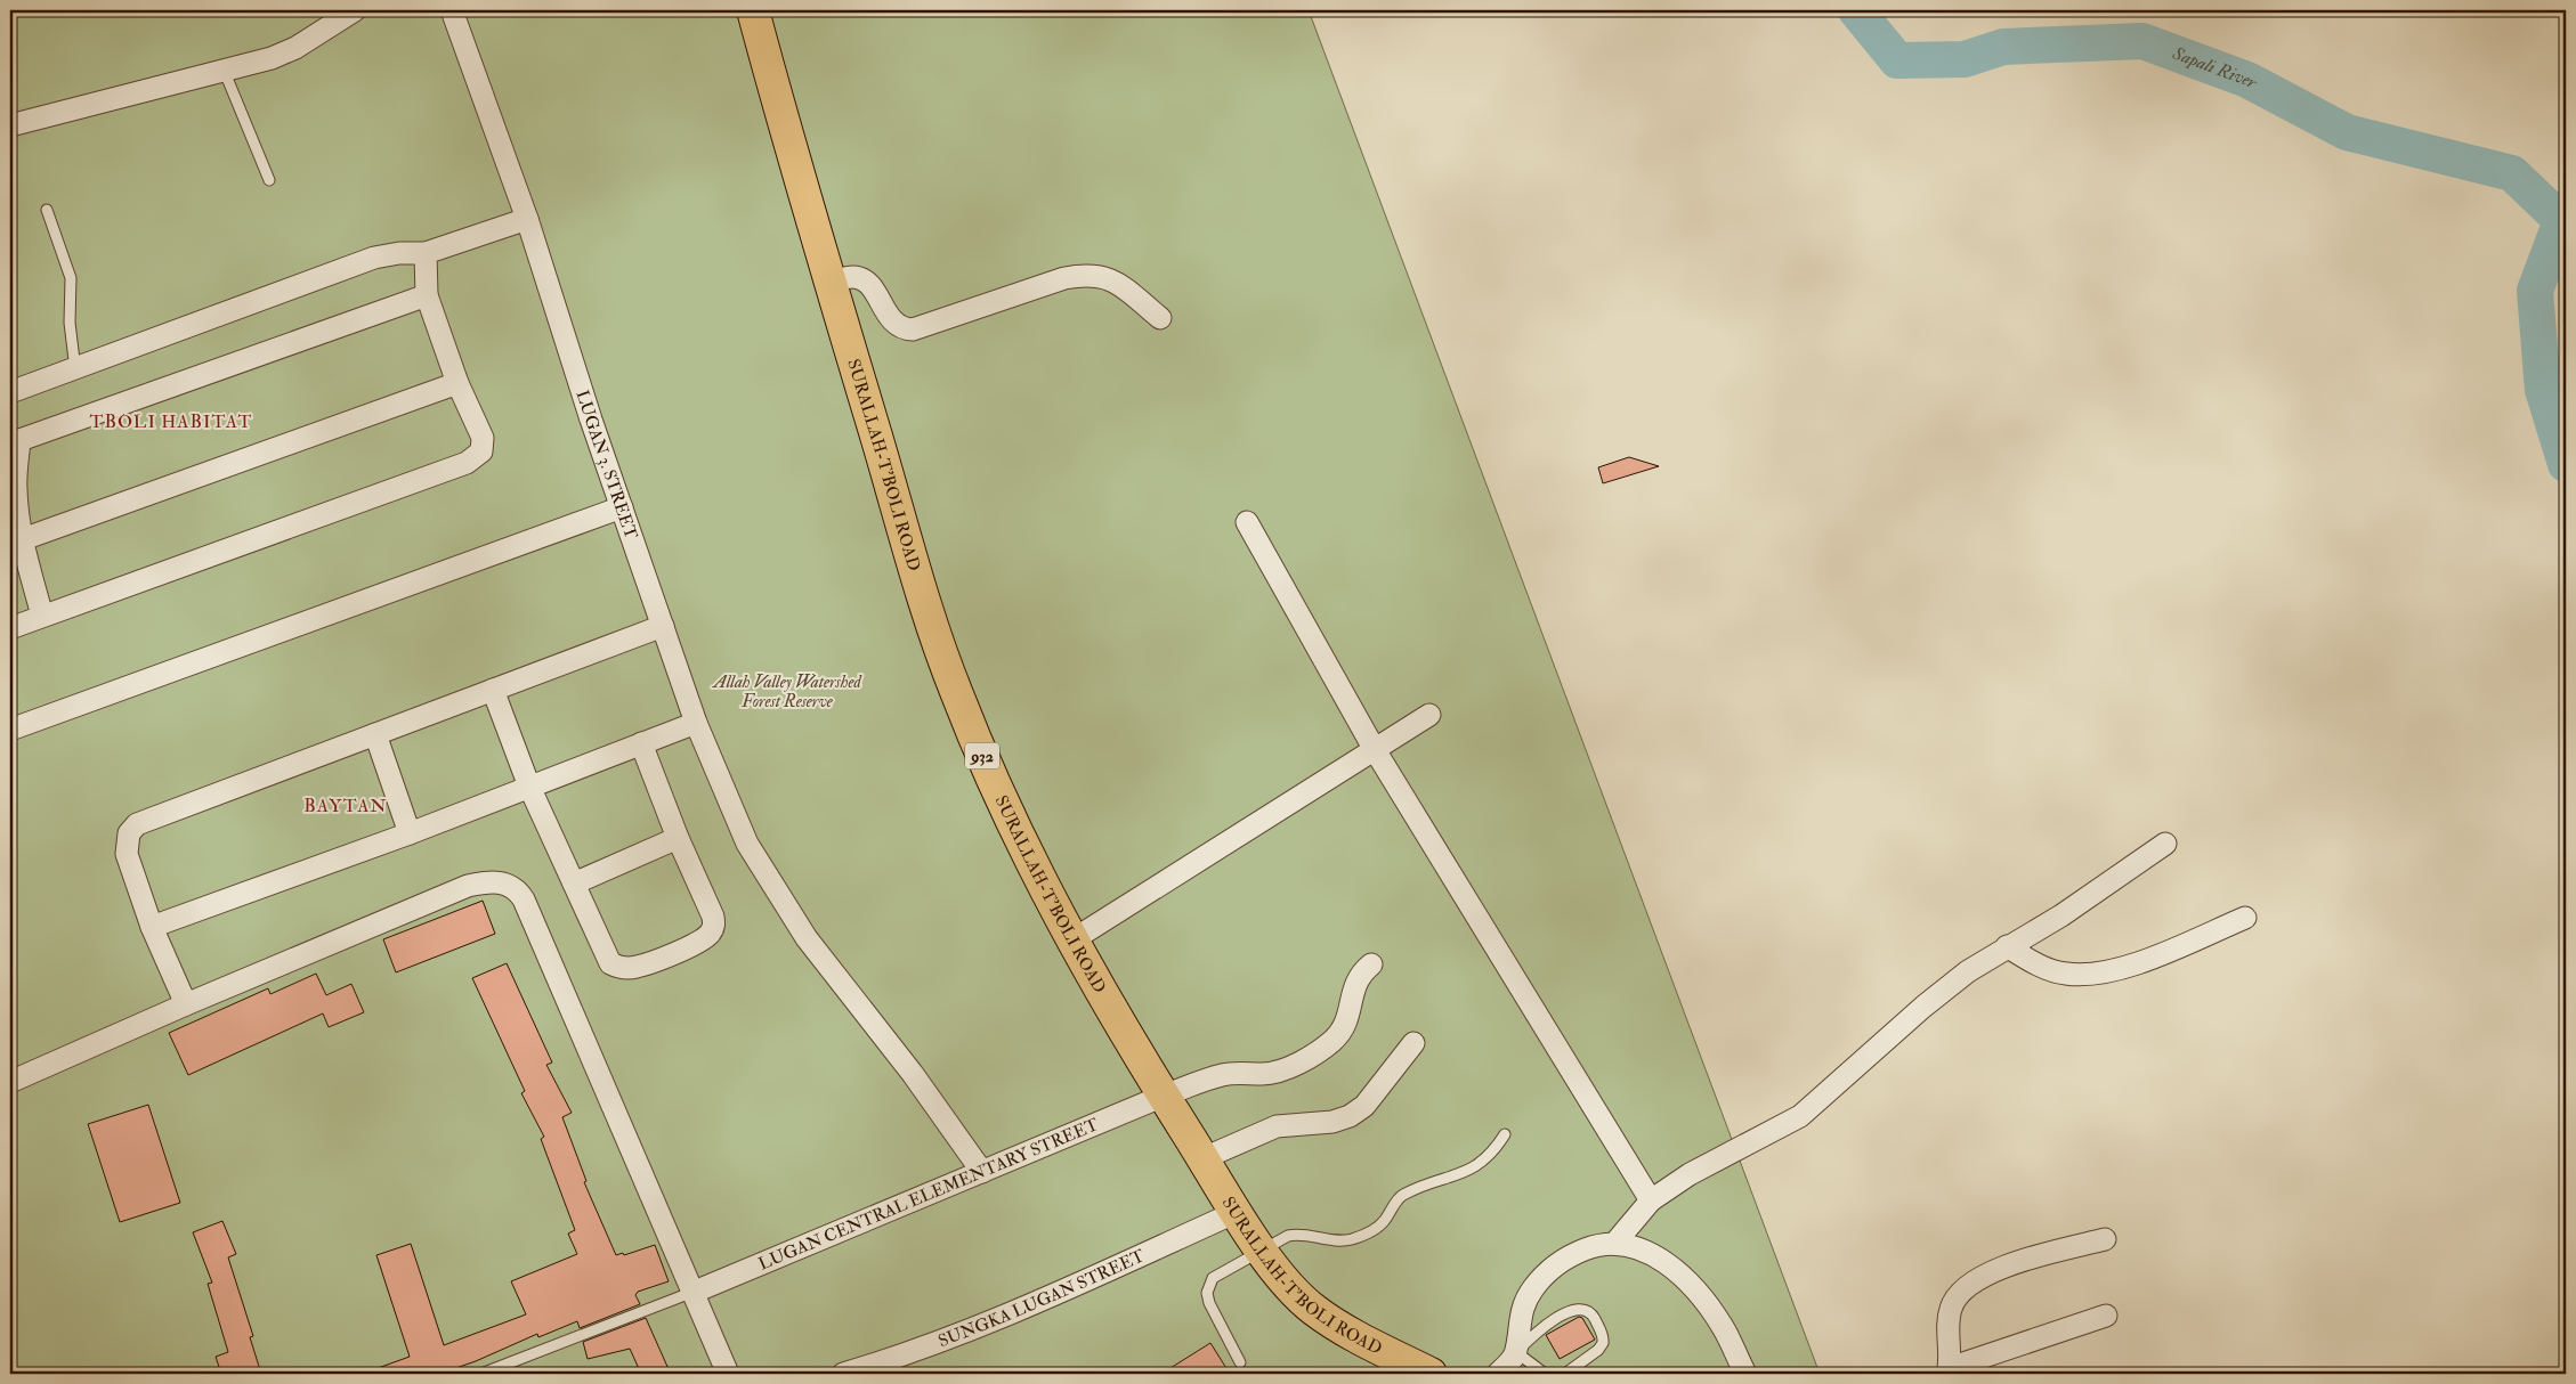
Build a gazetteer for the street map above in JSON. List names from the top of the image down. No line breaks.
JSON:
{"streets":{"main road":["SURALLAH-T'BOLI ROAD","932"],"street":["LUGAN 3. STREET","LUGAN CENTRAL ELEMENTARY STREET","SUNGKA LUGAN STREET"]},"crossings":[["LUGAN 3. STREET","LUGAN CENTRAL ELEMENTARY STREET"],["SURALLAH-T'BOLI ROAD","LUGAN CENTRAL ELEMENTARY STREET"],["SURALLAH-T'BOLI ROAD","SUNGKA LUGAN STREET"]],"districts":["TBOLI HABITAT","BAYTAN"],"water":["Sapali River"],"parks":["Allah Valley Watershed Forest Reserve"]}
